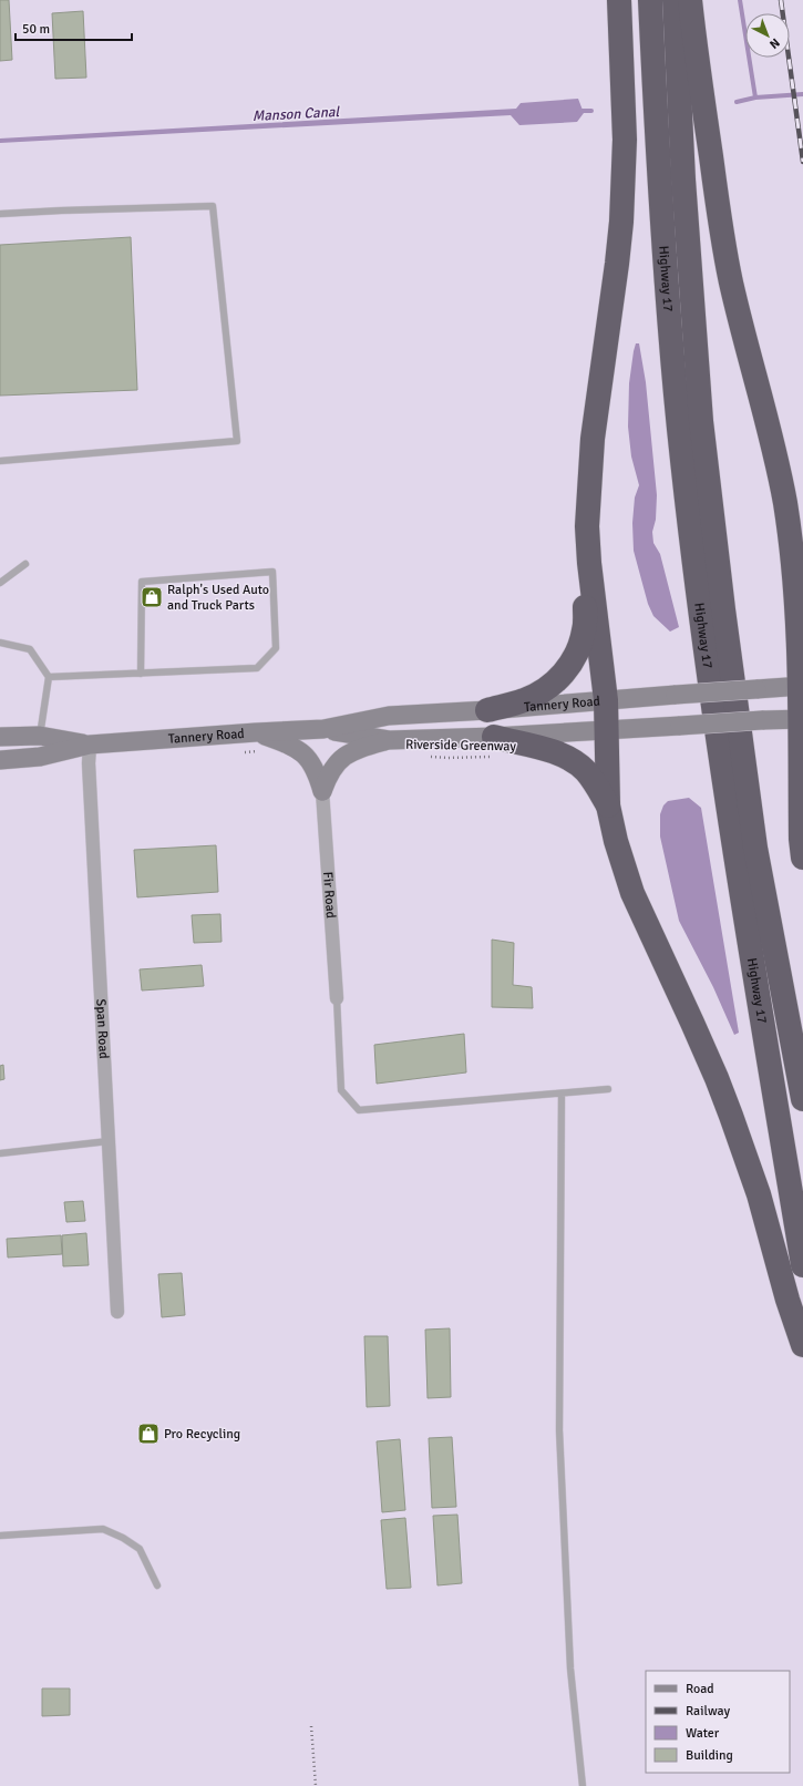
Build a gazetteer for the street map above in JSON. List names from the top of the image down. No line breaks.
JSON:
{"streets":{"highway":["Highway 17"],"main road":["Tannery Road"],"street":["Fir Road","Span Road"],"path":["Riverside Greenway"]},"crossings":[["Tannery Road","Riverside Greenway"],["Tannery Road","Span Road"]],"water":["Manson Canal"],"places":{"shop":["Ralph's Used Auto and Truck Parts","Pro Recycling"]},"legend":["Road","Railway","Water","Building"],"scale_bar":"50 m","north":"bottom right"}
